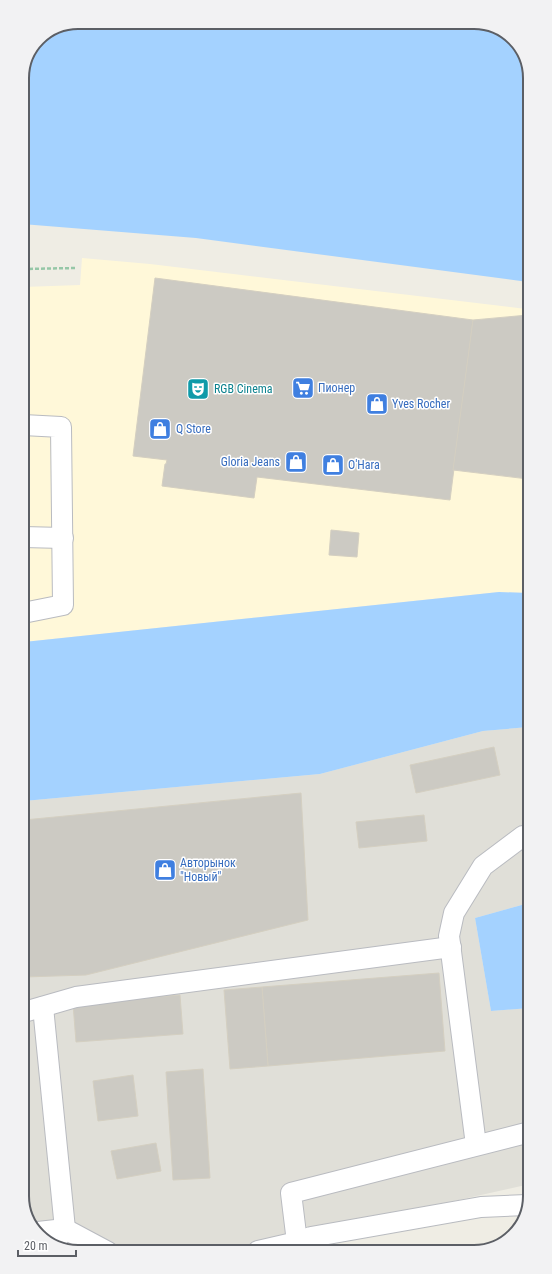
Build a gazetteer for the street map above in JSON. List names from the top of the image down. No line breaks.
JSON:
{"places":{"supermarket":["Пионер"],"theatre":["RGB Cinema"],"shop":["Yves Rocher","Q Store","Gloria Jeans","O'Hara","Авторынок \"Новый\""]},"scale_bar":"20 m"}
